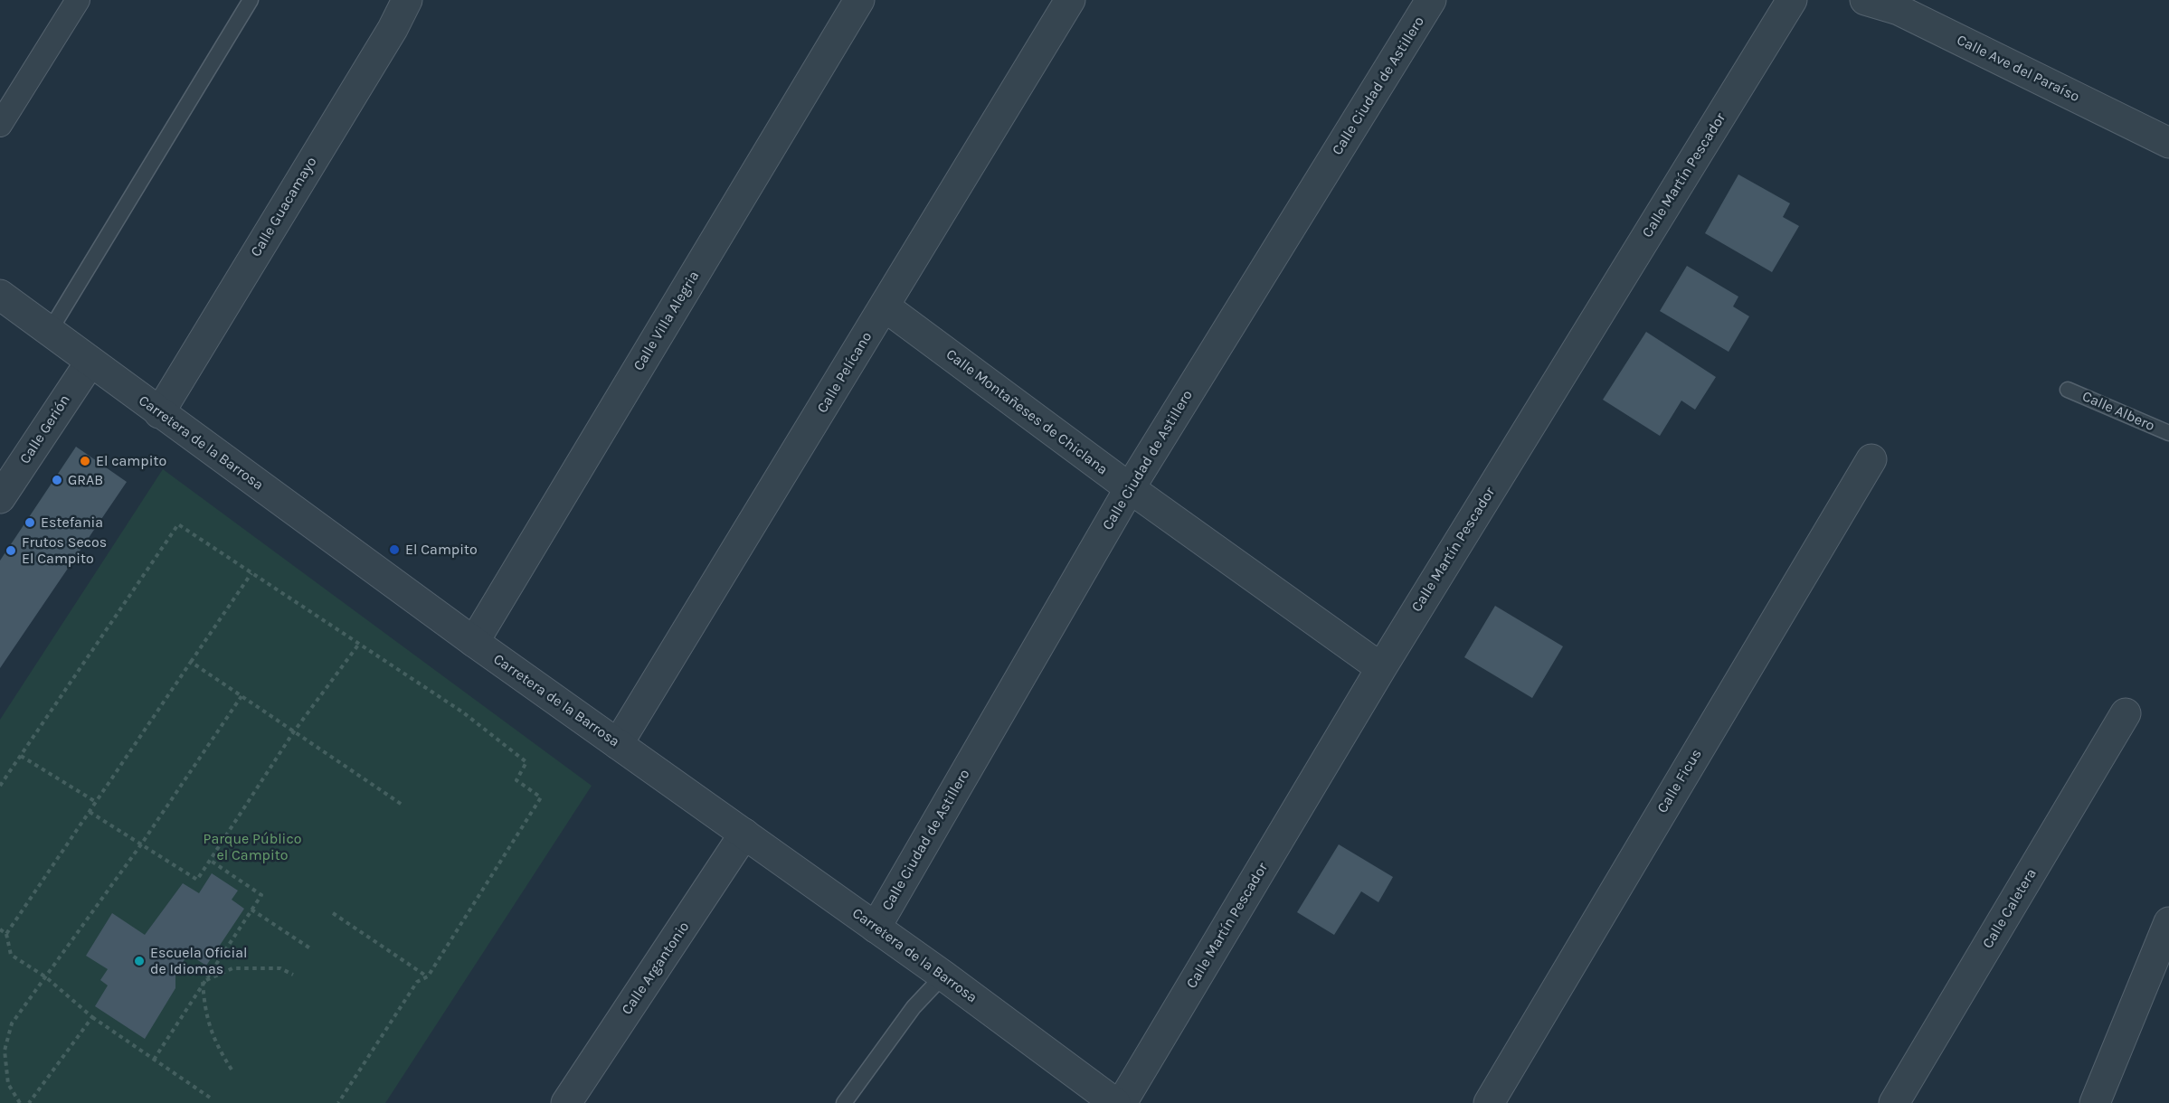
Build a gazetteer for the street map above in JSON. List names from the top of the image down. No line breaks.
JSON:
{"streets":{"street":["Calle Ave del Paraíso","Calle Ciudad de Astillero","Calle Martín Pescador","Calle Guacamayo","Calle Villa Alegria","Calle Pelícano","Calle Montañeses de Chiclana","Calle Gerión","Carretera de la Barrosa","Calle Ficus","Calle Caletera","Calle Argantonio"],"lane":["Calle Albero"]},"crossings":[["Calle Ciudad de Astillero","Calle Montañeses de Chiclana"],["Calle Ciudad de Astillero","Carretera de la Barrosa"],["Calle Martín Pescador","Calle Montañeses de Chiclana"],["Calle Guacamayo","Carretera de la Barrosa"],["Calle Villa Alegria","Carretera de la Barrosa"],["Calle Pelícano","Calle Montañeses de Chiclana"],["Calle Pelícano","Carretera de la Barrosa"],["Calle Gerión","Carretera de la Barrosa"],["Carretera de la Barrosa","Calle Argantonio"]],"parks":["Parque Público el Campito"],"places":["El campito","GRAB","Estefania","El Campito","Frutos Secos El Campito","Escuela Oficial de Idiomas"]}
